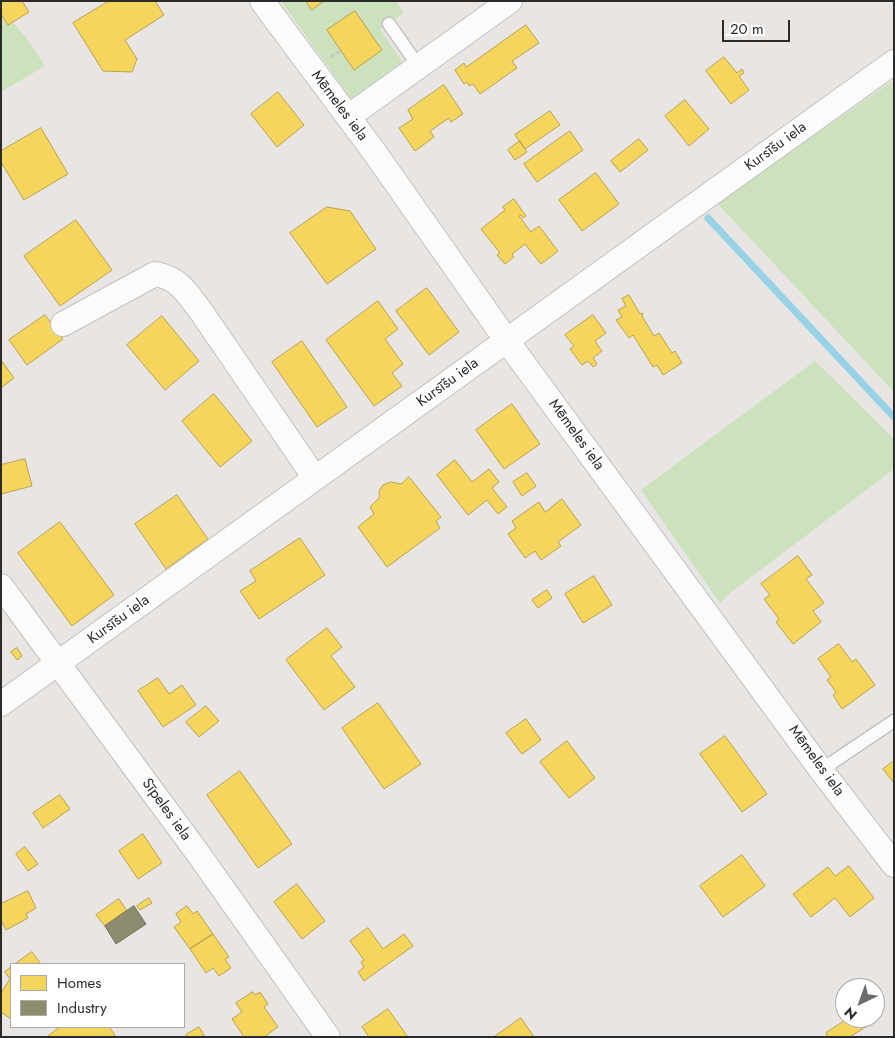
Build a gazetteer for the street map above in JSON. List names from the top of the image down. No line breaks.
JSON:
{"streets":{"street":["Mēmeles iela","Kursīšu iela","Sīpeles iela"]},"crossings":[["Mēmeles iela","Kursīšu iela"],["Kursīšu iela","Sīpeles iela"]],"legend":["Homes","Industry"],"scale_bar":"20 m","north":"bottom left"}
